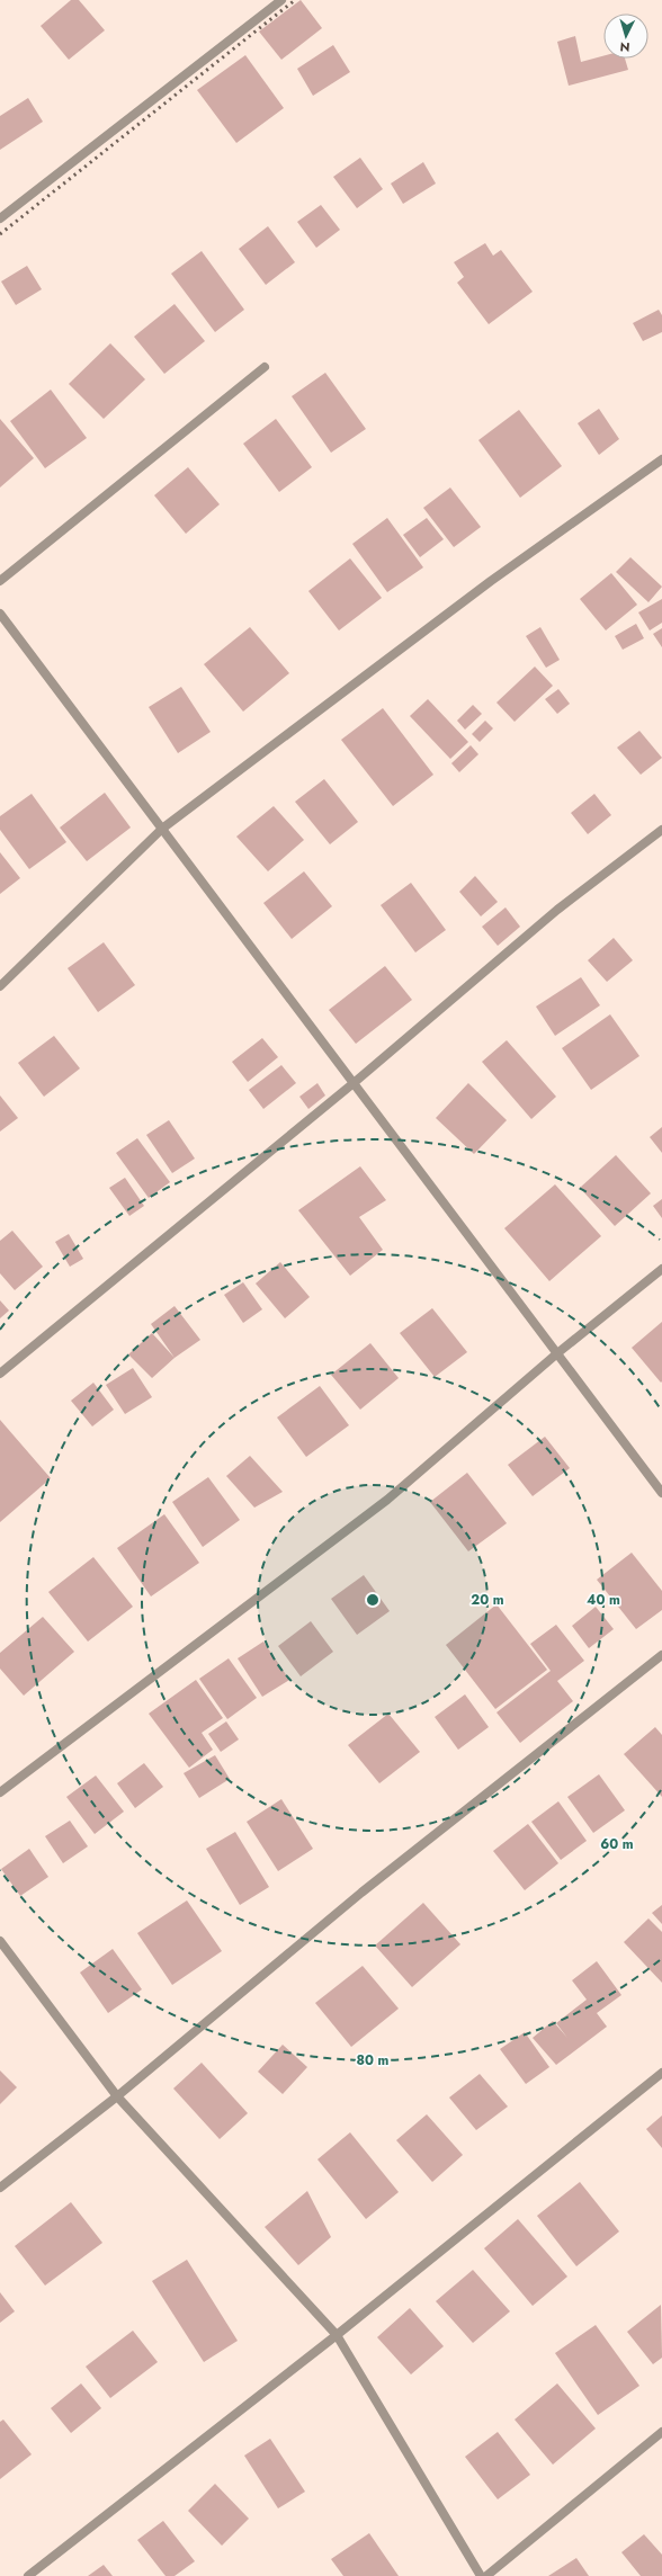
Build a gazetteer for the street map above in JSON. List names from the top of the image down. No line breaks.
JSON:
{"north":"bottom","rings":["20 m","40 m","60 m","80 m"]}
